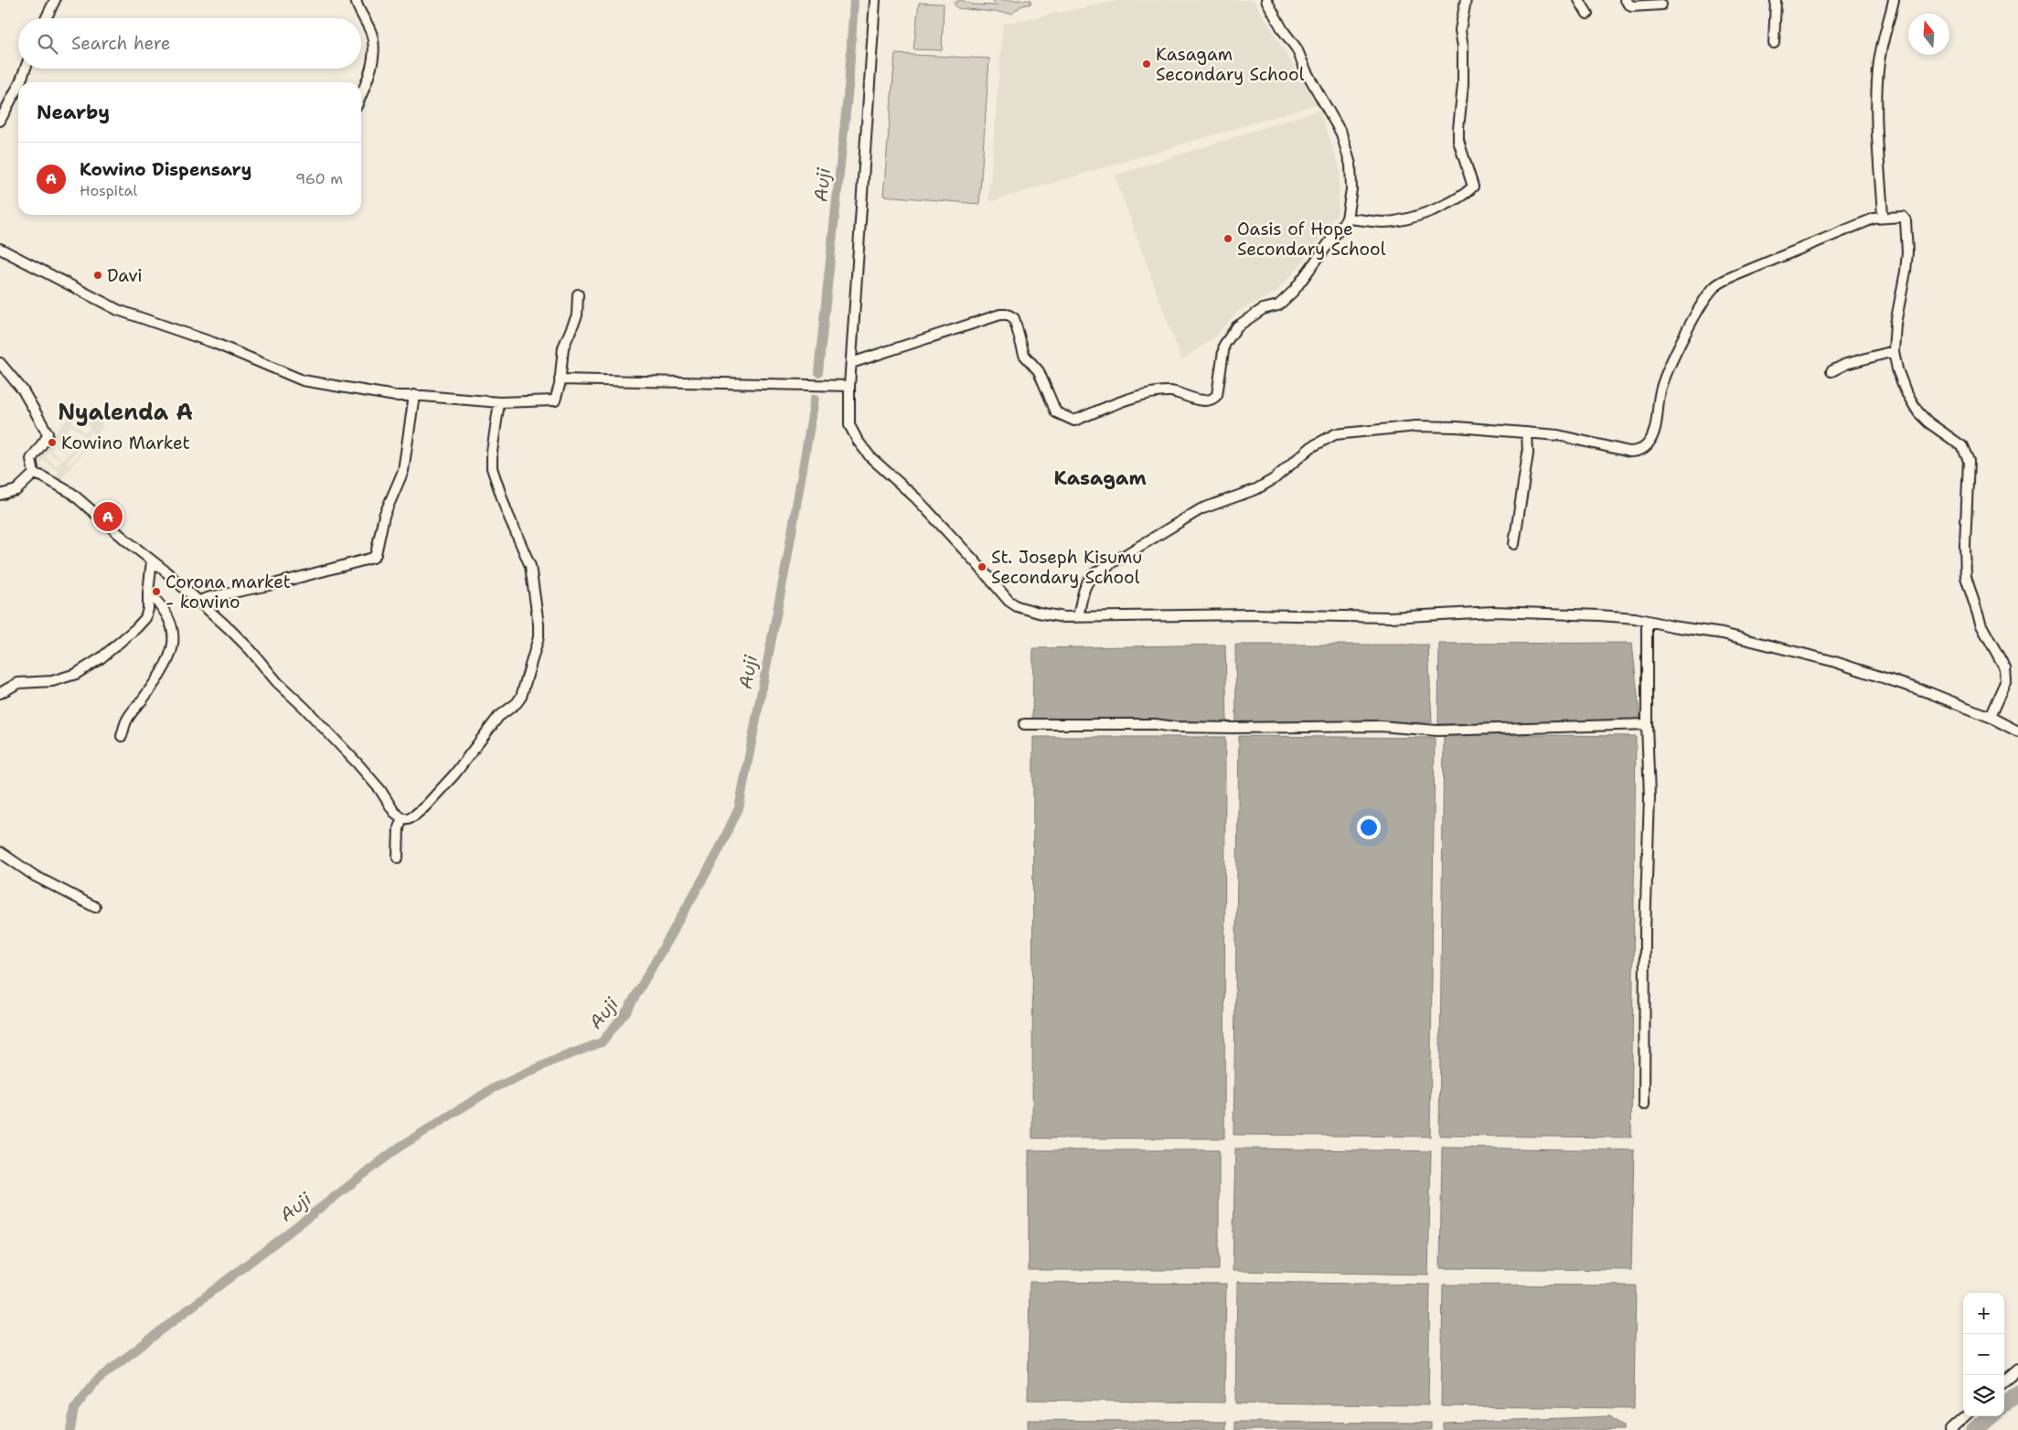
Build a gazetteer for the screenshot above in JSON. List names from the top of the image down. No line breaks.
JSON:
{"districts":["Nyalenda A","Kasagam"],"water":["Auji"],"places":["Kasagam Secondary School","Oasis of Hope Secondary School","Davi","Kowino Market","St. Joseph Kisumu Secondary School","Corona market - kowino"],"north":"top","page":{"search":"Search here","heading":"Nearby","list":[{"mark":"A","name":"Kowino Dispensary","note":"Hospital","value":"960 m"}],"pins":"A","map_buttons":["+","−"]}}
